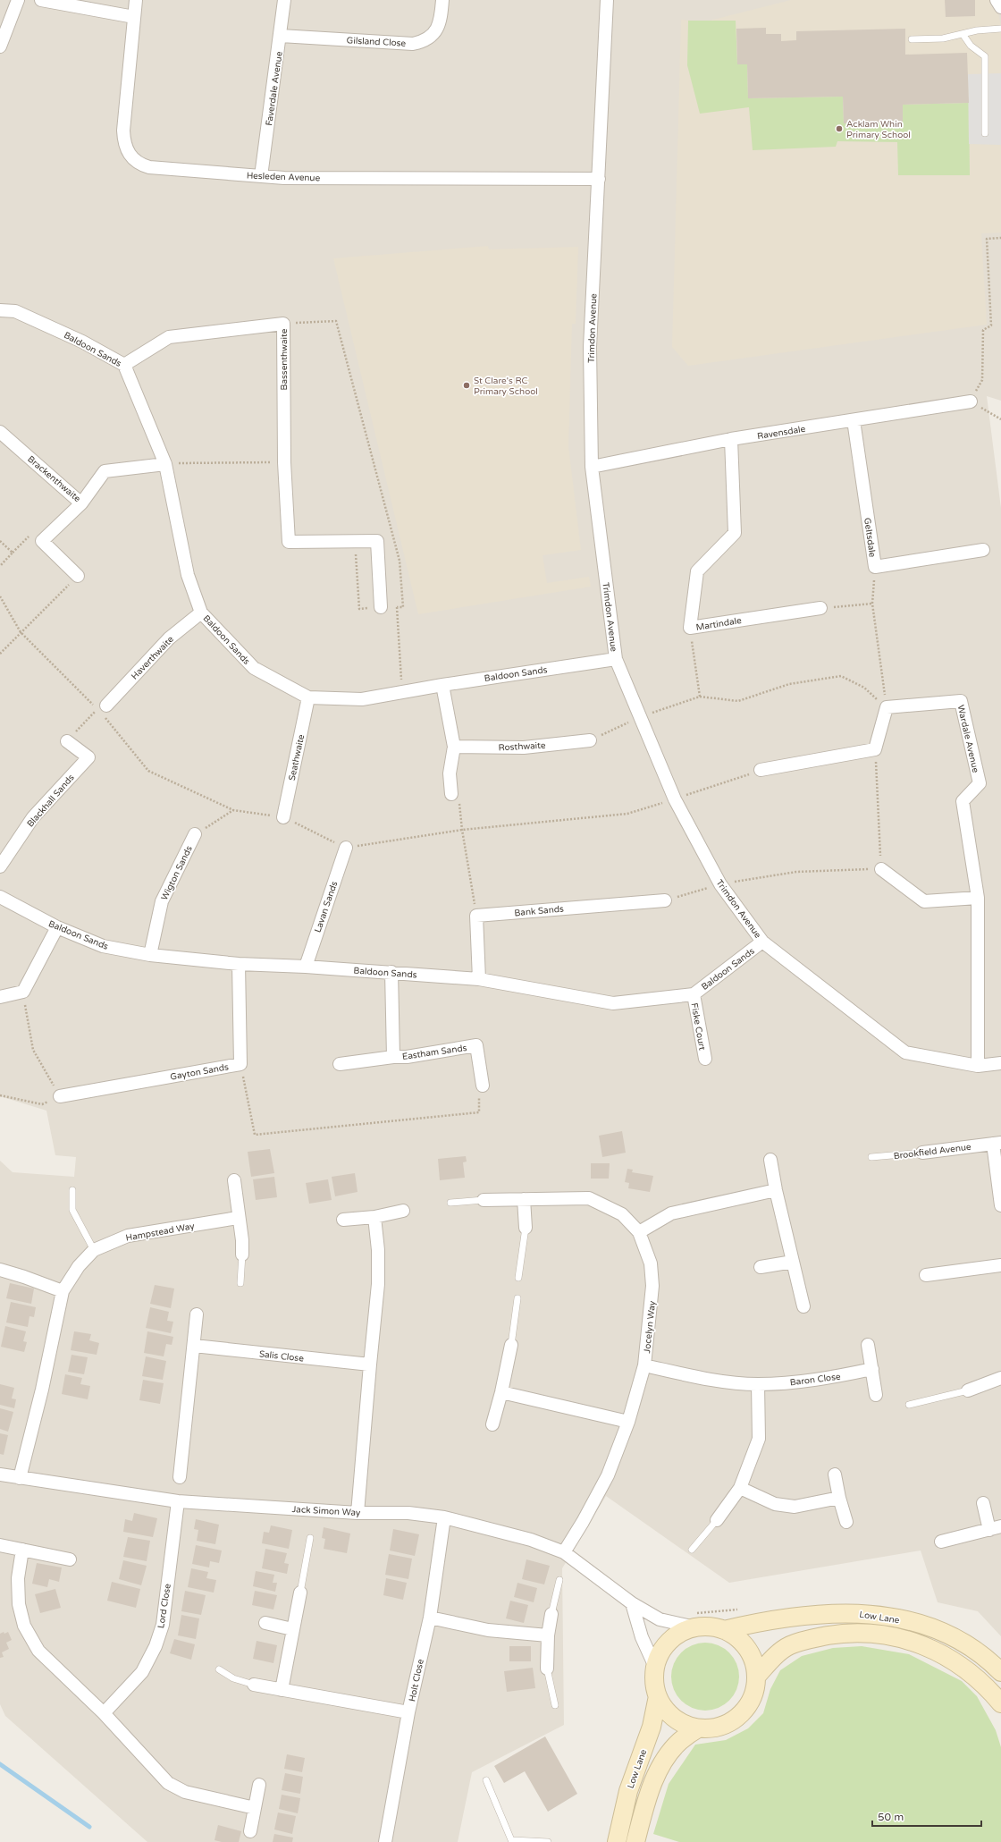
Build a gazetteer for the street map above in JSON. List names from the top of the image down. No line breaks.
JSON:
{"streets":{"main road":["Low Lane"],"street":["Gilsland Close","Faverdale Avenue","Hesleden Avenue","Trimdon Avenue","Baldoon Sands","Bassenthwaite","Ravensdale","Brackenthwaite","Geltsdale","Martindale","Haverthwaite","Wardale Avenue","Rosthwaite","Seathwaite","Blackhall Sands","Wigton Sands","Lavan Sands","Bank Sands","Fiske Court","Eastham Sands","Gayton Sands","Brookfield Avenue","Hampstead Way","Jocelyn Way","Salis Close","Baron Close","Jack Simon Way","Lord Close","Holt Close"]},"crossings":[["Gilsland Close","Faverdale Avenue"],["Faverdale Avenue","Hesleden Avenue"],["Hesleden Avenue","Trimdon Avenue"],["Trimdon Avenue","Baldoon Sands"],["Trimdon Avenue","Ravensdale"],["Trimdon Avenue","Wardale Avenue"],["Baldoon Sands","Bassenthwaite"],["Baldoon Sands","Brackenthwaite"],["Baldoon Sands","Haverthwaite"],["Baldoon Sands","Seathwaite"],["Baldoon Sands","Wigton Sands"],["Baldoon Sands","Lavan Sands"],["Baldoon Sands","Fiske Court"],["Baldoon Sands","Eastham Sands"],["Baldoon Sands","Gayton Sands"],["Ravensdale","Geltsdale"],["Ravensdale","Martindale"],["Hampstead Way","Jack Simon Way"],["Jocelyn Way","Baron Close"],["Jocelyn Way","Jack Simon Way"],["Jack Simon Way","Lord Close"],["Jack Simon Way","Low Lane"],["Jack Simon Way","Holt Close"]],"places":["Acklam Whin Primary School","St Clare's RC Primary School"],"scale_bar":"50 m"}
